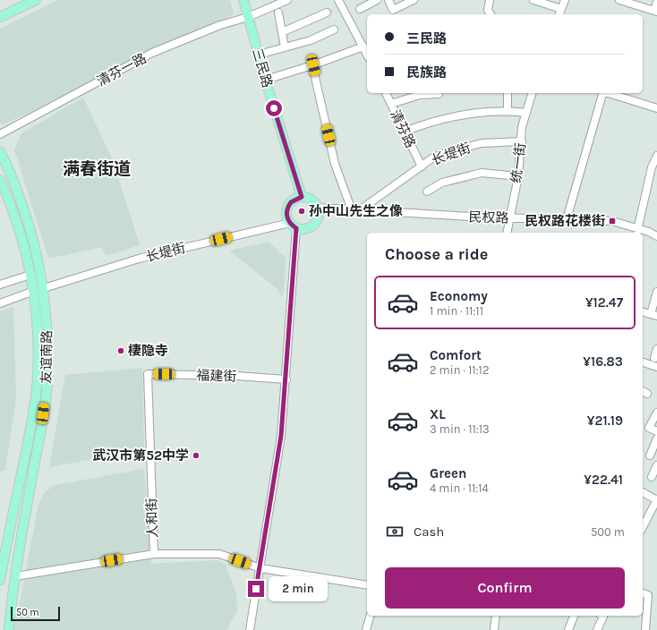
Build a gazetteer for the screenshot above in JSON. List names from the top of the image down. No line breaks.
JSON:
{"streets":{"main road":["三民路","友谊南路"],"street":["清芬一路","清芬路","长堤街","统一街","民权路","福建街","人和街"]},"crossings":[["三民路","清芬一路"],["三民路","长堤街"],["三民路","民权路"],["清芬路","长堤街"],["长堤街","统一街"],["长堤街","民权路"],["长堤街","友谊南路"],["统一街","民权路"],["福建街","人和街"]],"districts":["满春街道"],"places":{"other":["孙中山先生之像","棲隐寺","武汉市第52中学"],"transit":["民权路花楼街"]},"scale_bar":"50 m","page":{"banner":["三民路","民族路"],"heading":"Choose a ride","list":[{"name":"Economy","note":"1 min · 11:11","value":"¥12.47"},{"name":"Comfort","note":"2 min · 11:12","value":"¥16.83"},{"name":"XL","note":"3 min · 11:13","value":"¥21.19"},{"name":"Green","note":"4 min · 11:14","value":"¥22.41"}],"pay":["Cash","500 m"],"buttons":"Confirm","bubble":"2 min","scale":"50 m"}}
